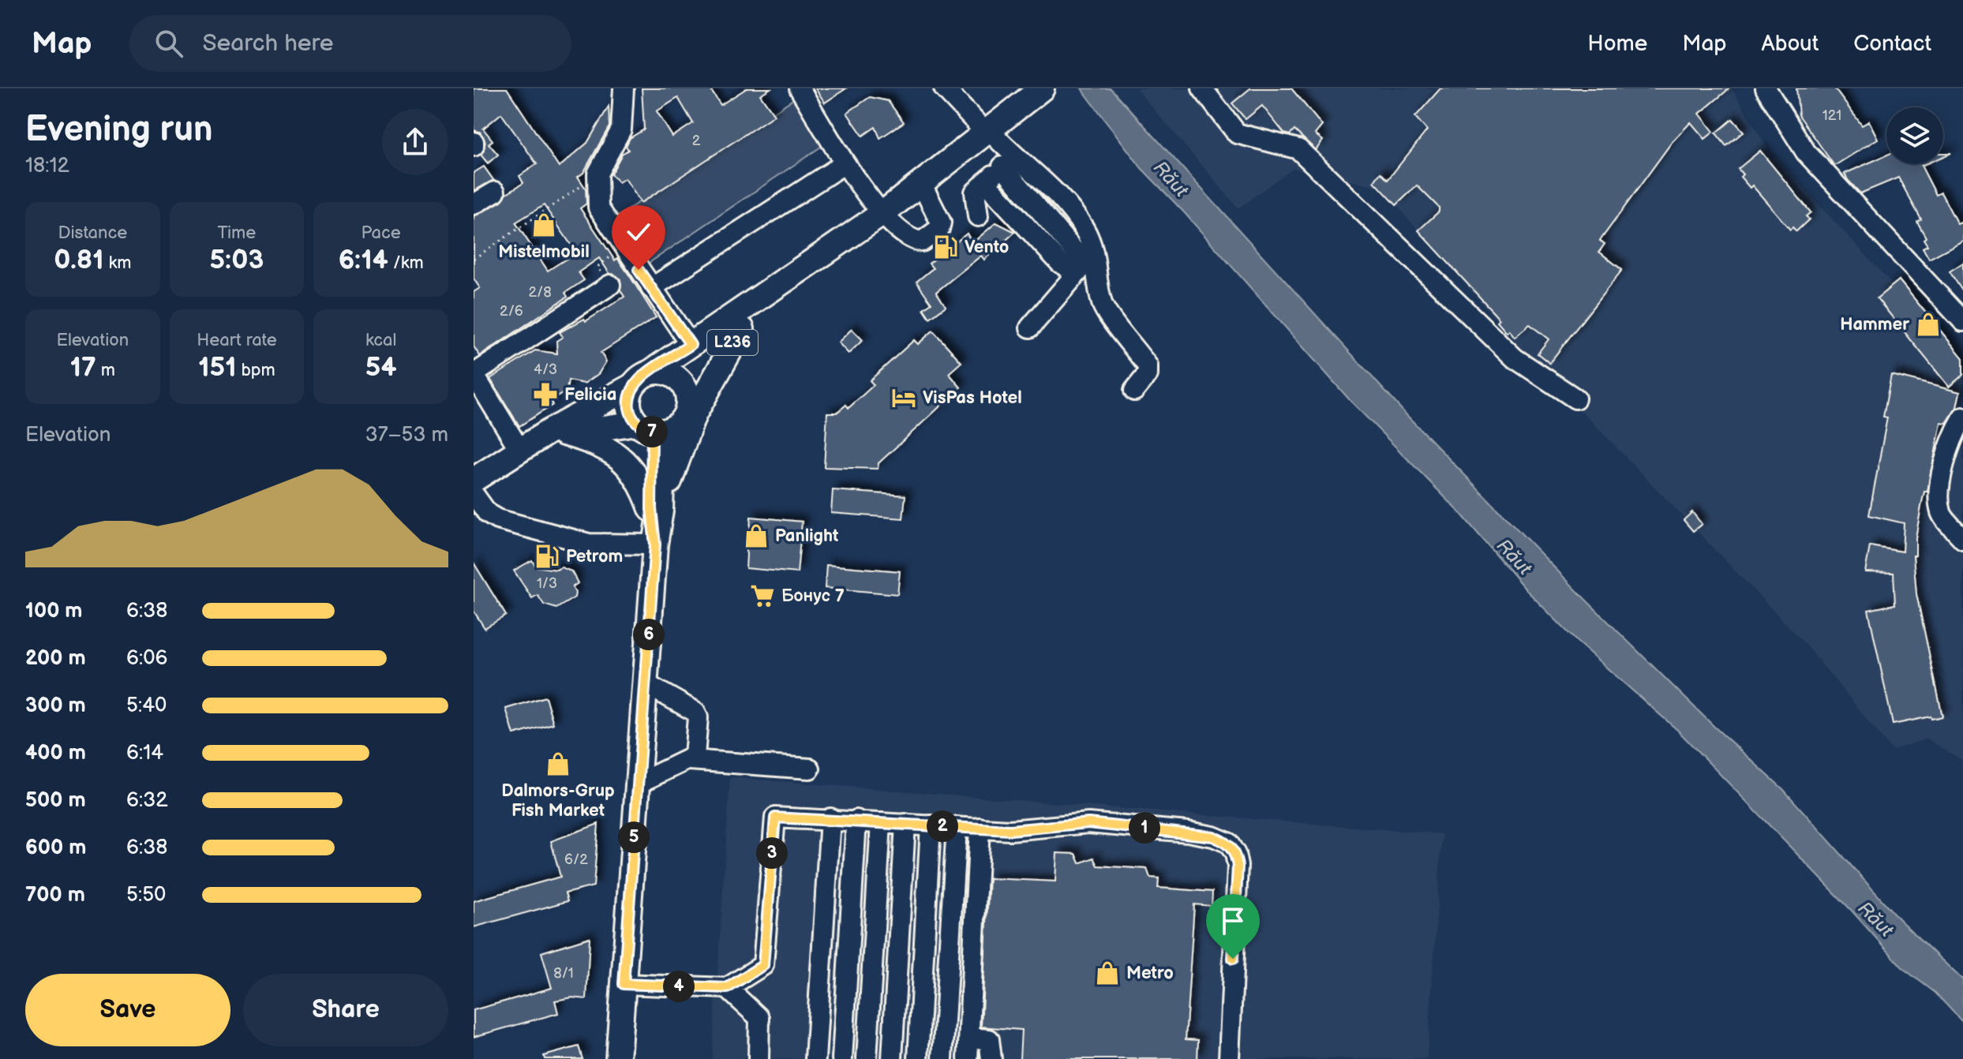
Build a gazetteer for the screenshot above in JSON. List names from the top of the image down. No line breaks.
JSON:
{"streets":{"main road":["L236"]},"water":["Răut"],"places":{"shop":["Mistelmobil","Hammer","Panlight","Dalmors-Grup Fish Market","Metro"],"fuel station":["Vento","Petrom"],"pharmacy":["Felicia"],"hotel":["VisPas Hotel"],"supermarket":["Бонус 7"]},"house_numbers":["121","2","2/8","2/6","4/3","1/3","6/2","8/1"],"page":{"header":"Map","search":"Search here","nav":["Home","Map","About","Contact"],"heading":["Evening run","18:12"],"stats":[["Distance","0.81 km"],["Time","5:03"],["Pace","6:14 /km"],["Elevation","17 m"],["Heart rate","151 bpm"],["kcal","54"]],"chart":["Elevation","37–53 m"],"pins":["7","6","2","1","5","3","4"],"list":[{"name":"100 m","note":"6:38"},{"name":"200 m","note":"6:06"},{"name":"300 m","note":"5:40"},{"name":"400 m","note":"6:14"},{"name":"500 m","note":"6:32"},{"name":"600 m","note":"6:38"},{"name":"700 m","note":"5:50"}],"buttons":["Save","Share"]}}
